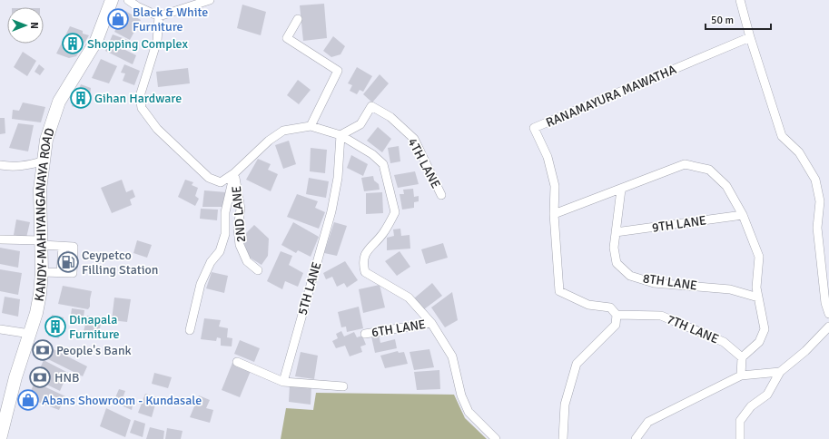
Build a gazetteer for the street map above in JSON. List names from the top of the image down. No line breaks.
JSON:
{"streets":{"highway":["KANDY-MAHIYANGANAYA ROAD"],"street":["RANAMAYURA MAWATHA","4TH LANE","2ND LANE","9TH LANE","8TH LANE","5TH LANE","6TH LANE","7TH LANE"]},"crossings":[["RANAMAYURA MAWATHA","7TH LANE"],["4TH LANE","5TH LANE"],["9TH LANE","8TH LANE"]],"places":{"shop":["Black & White Furniture","Abans Showroom - Kundasale"],"building":["Shopping Complex","Gihan Hardware","Dinapala Furniture"],"fuel station":["Ceypetco Filling Station"],"bank":["People's Bank","HNB"]},"scale_bar":"50 m","north":"right"}
